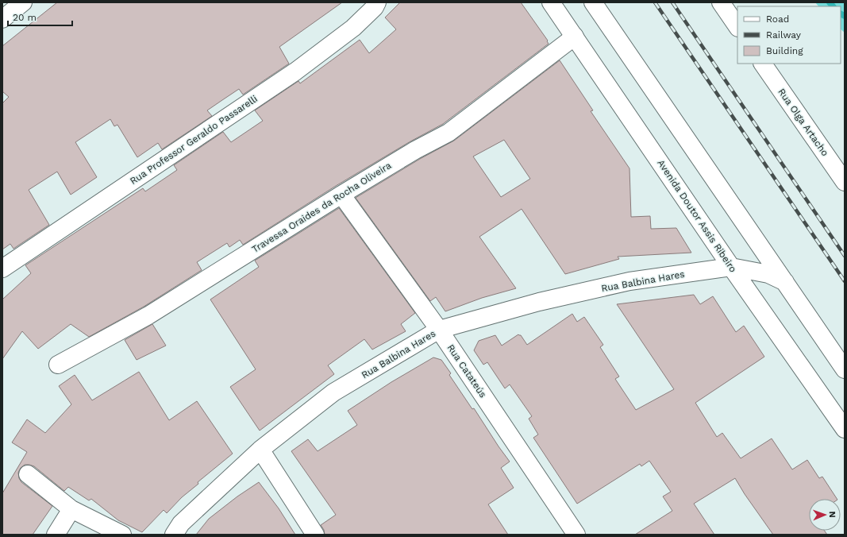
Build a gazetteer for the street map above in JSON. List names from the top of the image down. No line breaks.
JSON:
{"streets":{"street":["Rua Olga Artacho","Rua Professor Geraldo Passarelli","Travessa Oraides da Rocha Oliveira","Avenida Doutor Assis Ribeiro","Rua Balbina Hares","Rua Catateús"]},"crossings":[["Travessa Oraides da Rocha Oliveira","Avenida Doutor Assis Ribeiro"],["Travessa Oraides da Rocha Oliveira","Rua Catateús"],["Avenida Doutor Assis Ribeiro","Rua Balbina Hares"],["Rua Balbina Hares","Rua Catateús"]],"legend":["Road","Railway","Building"],"scale_bar":"20 m","north":"right"}
